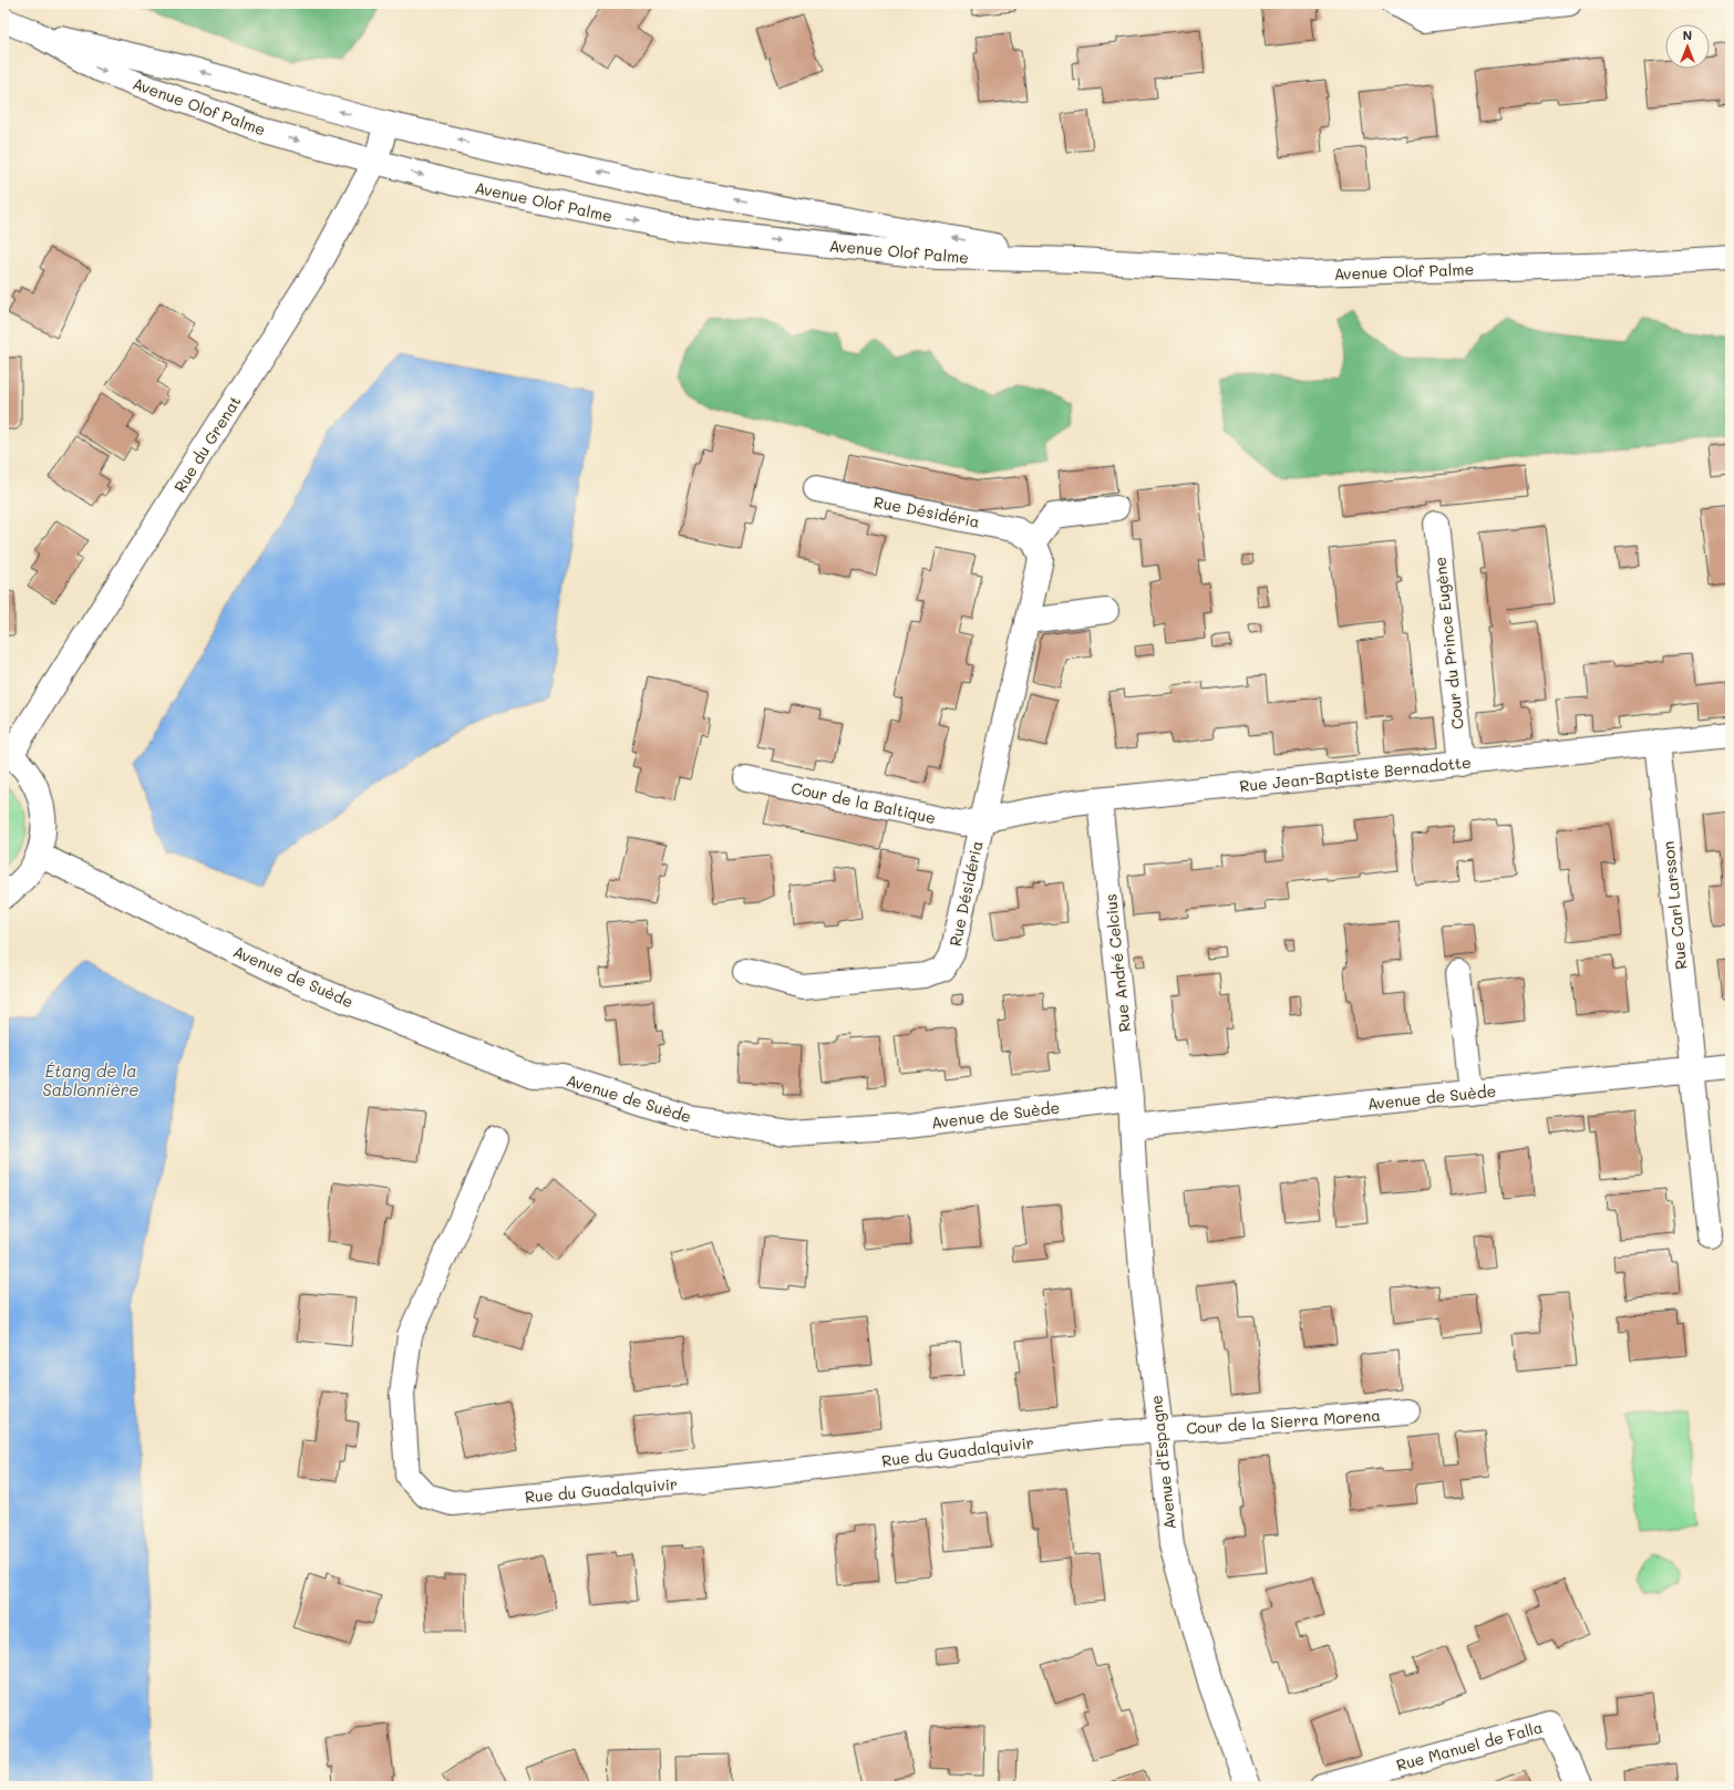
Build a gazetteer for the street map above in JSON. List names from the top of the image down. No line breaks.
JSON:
{"streets":{"street":["Avenue Olof Palme","Rue du Grenat","Rue Désidéria","Cour du Prince Eugène","Rue Jean-Baptiste Bernadotte","Cour de la Baltique","Rue Carl Larsson","Rue André Celcius","Avenue de Suède","Cour de la Sierra Morena","Rue du Guadalquivir","Avenue d'Espagne","Rue Manuel de Falla"]},"crossings":[["Avenue Olof Palme","Rue du Grenat"],["Rue Désidéria","Rue Jean-Baptiste Bernadotte"],["Rue Désidéria","Cour de la Baltique"],["Cour du Prince Eugène","Rue Jean-Baptiste Bernadotte"],["Rue Jean-Baptiste Bernadotte","Cour de la Baltique"],["Rue Jean-Baptiste Bernadotte","Rue Carl Larsson"],["Rue Jean-Baptiste Bernadotte","Rue André Celcius"],["Rue Carl Larsson","Avenue de Suède"],["Rue André Celcius","Avenue de Suède"],["Rue André Celcius","Avenue d'Espagne"],["Avenue de Suède","Avenue d'Espagne"],["Cour de la Sierra Morena","Rue du Guadalquivir"],["Cour de la Sierra Morena","Avenue d'Espagne"],["Rue du Guadalquivir","Avenue d'Espagne"]],"water":["Étang de la Sablonnière"],"north":"top"}
